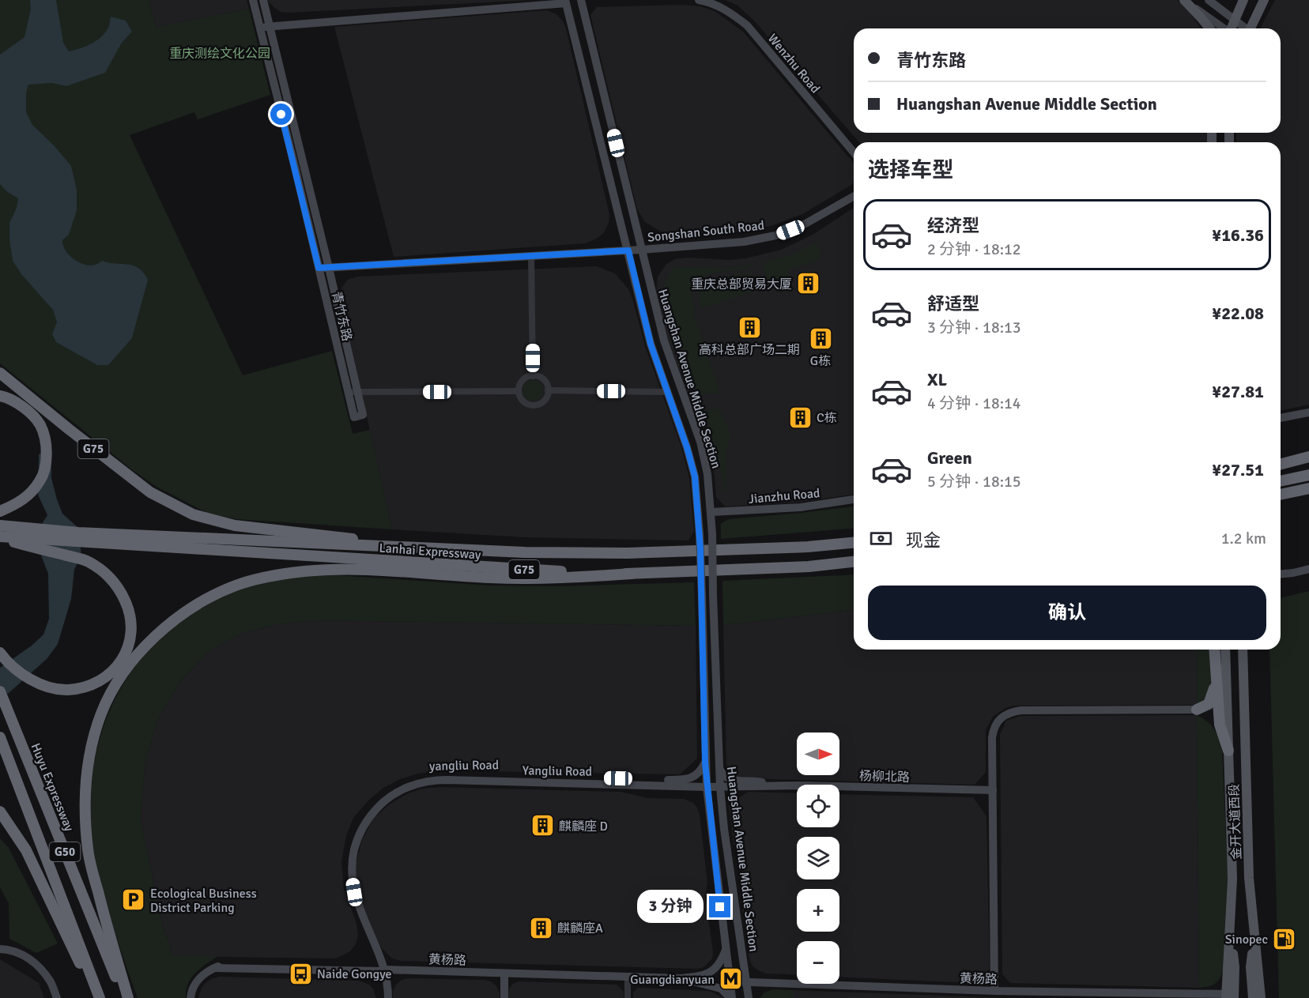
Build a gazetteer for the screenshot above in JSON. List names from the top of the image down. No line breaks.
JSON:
{"streets":{"highway":["G75","Lanhai Expressway","Huyu Expressway","G50"],"main road":["金开大道西段"],"street":["Wenzhu Road","Songshan South Road","青竹东路","Huangshan Avenue Middle Section","Jianzhu Road","yangliu Road","Yangliu Road","杨柳北路","黄杨路"]},"crossings":[["Songshan South Road","青竹东路"],["Songshan South Road","Huangshan Avenue Middle Section"],["Huangshan Avenue Middle Section","Jianzhu Road"],["Huangshan Avenue Middle Section","yangliu Road"],["Huangshan Avenue Middle Section","Yangliu Road"],["Huangshan Avenue Middle Section","黄杨路"],["G75","Lanhai Expressway"],["yangliu Road","Yangliu Road"],["yangliu Road","黄杨路"],["Yangliu Road","杨柳北路"],["Yangliu Road","黄杨路"],["金开大道西段","黄杨路"]],"parks":["重庆测绘文化公园"],"places":{"building":["重庆总部贸易大厦","高科总部广场二期","G栋","C栋","麒麟座 D","麒麟座A"],"parking":["Ecological Business District Parking"],"fuel station":["Sinopec"],"bus stop":["Naide Gongye"],"metro station":["Guangdianyuan"]},"north":"right","page":{"banner":["青竹东路","Huangshan Avenue Middle Section"],"heading":"选择车型","list":[{"name":"经济型","note":"2 分钟 · 18:12","value":"¥16.36"},{"name":"舒适型","note":"3 分钟 · 18:13","value":"¥22.08"},{"name":"XL","note":"4 分钟 · 18:14","value":"¥27.81"},{"name":"Green","note":"5 分钟 · 18:15","value":"¥27.51"}],"pay":["现金","1.2 km"],"buttons":"确认","map_buttons":["+","−"],"bubble":"3 分钟"}}
